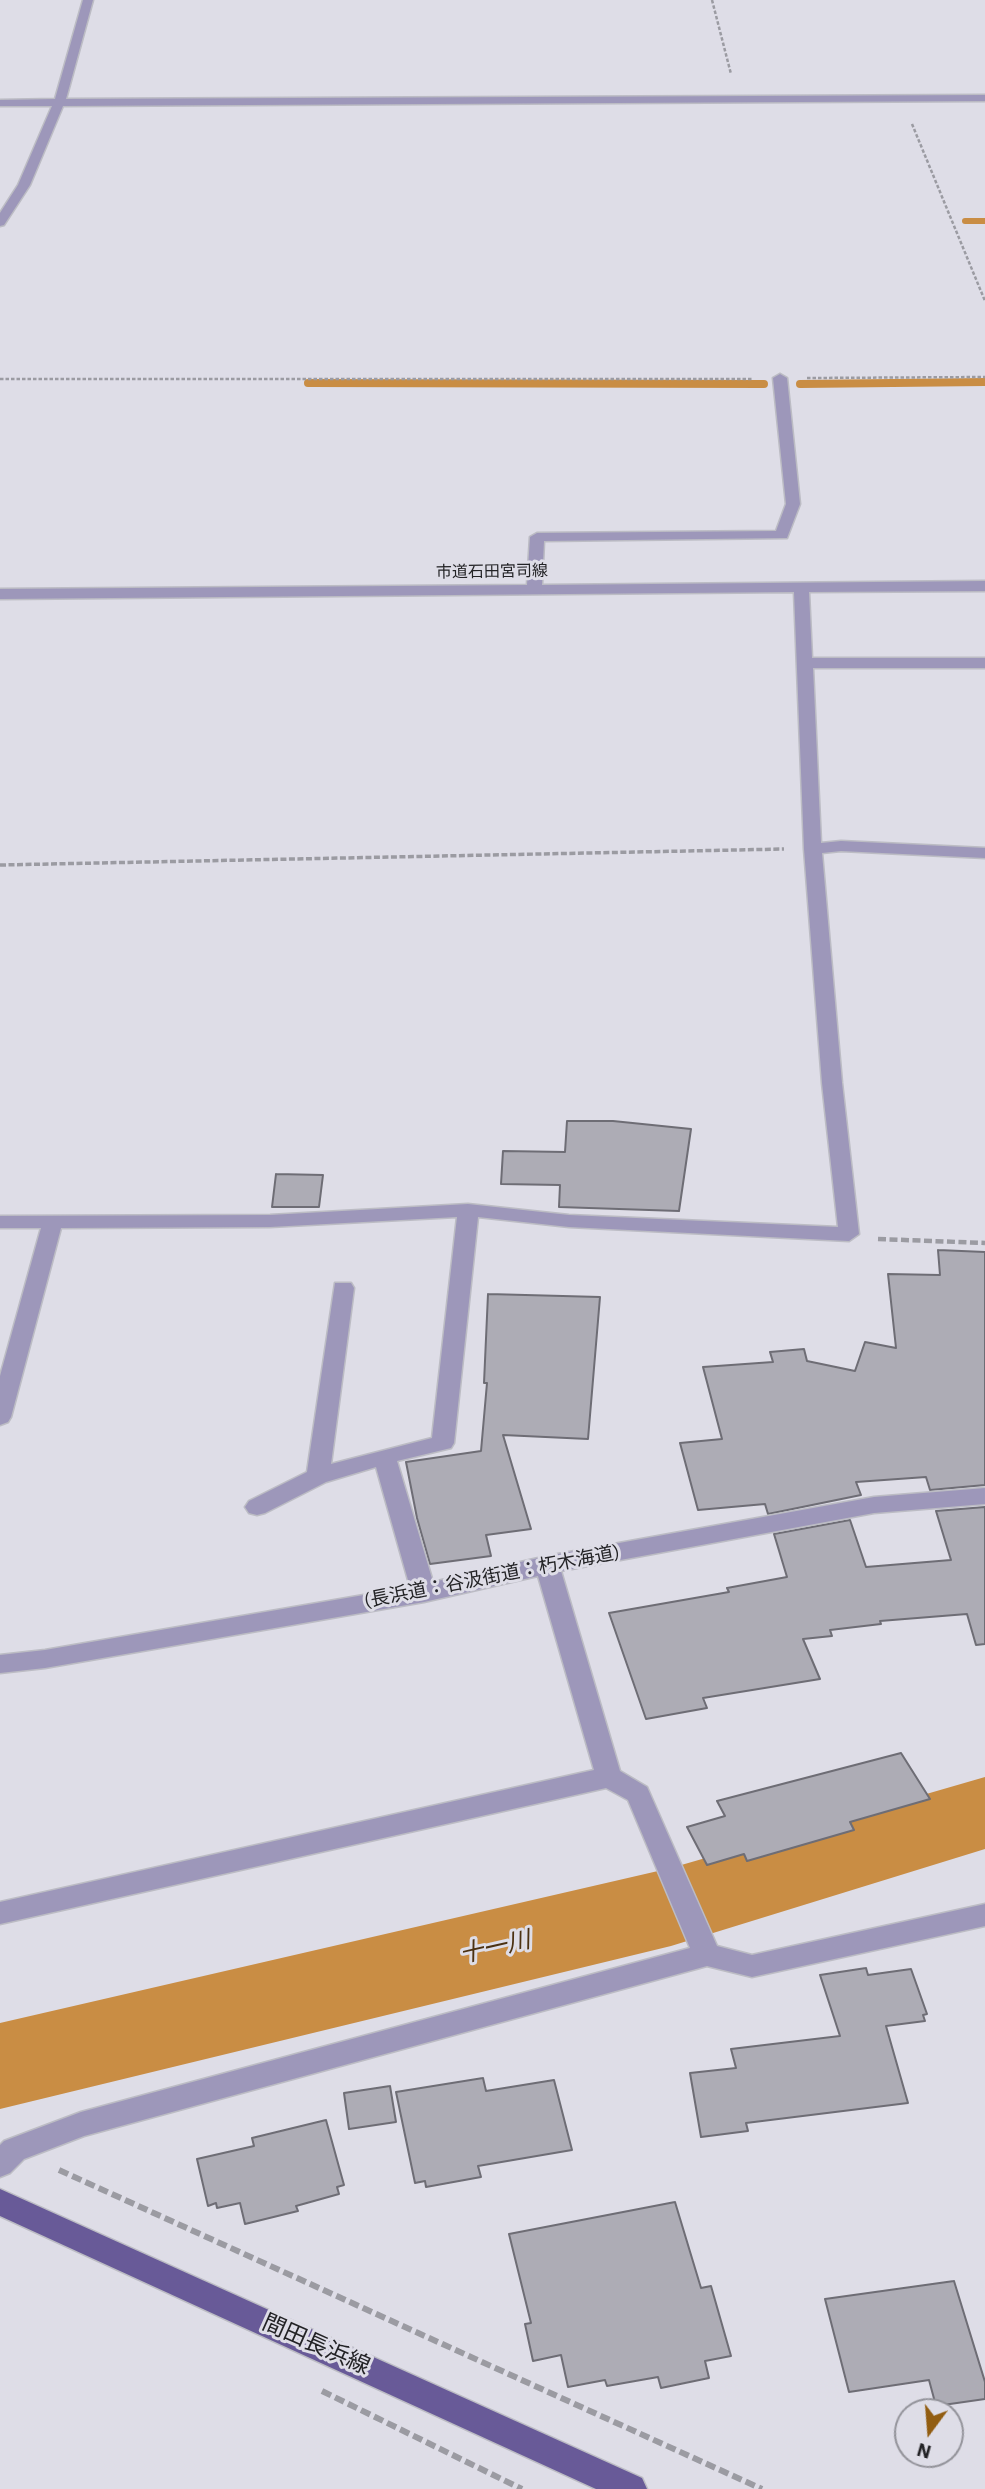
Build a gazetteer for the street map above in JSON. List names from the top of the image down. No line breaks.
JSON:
{"streets":{"main road":["間田長浜線"],"street":["市道石田宮司線","(長浜道：谷汲街道：朽木海道)"]},"water":["十一川"],"north":"bottom"}
